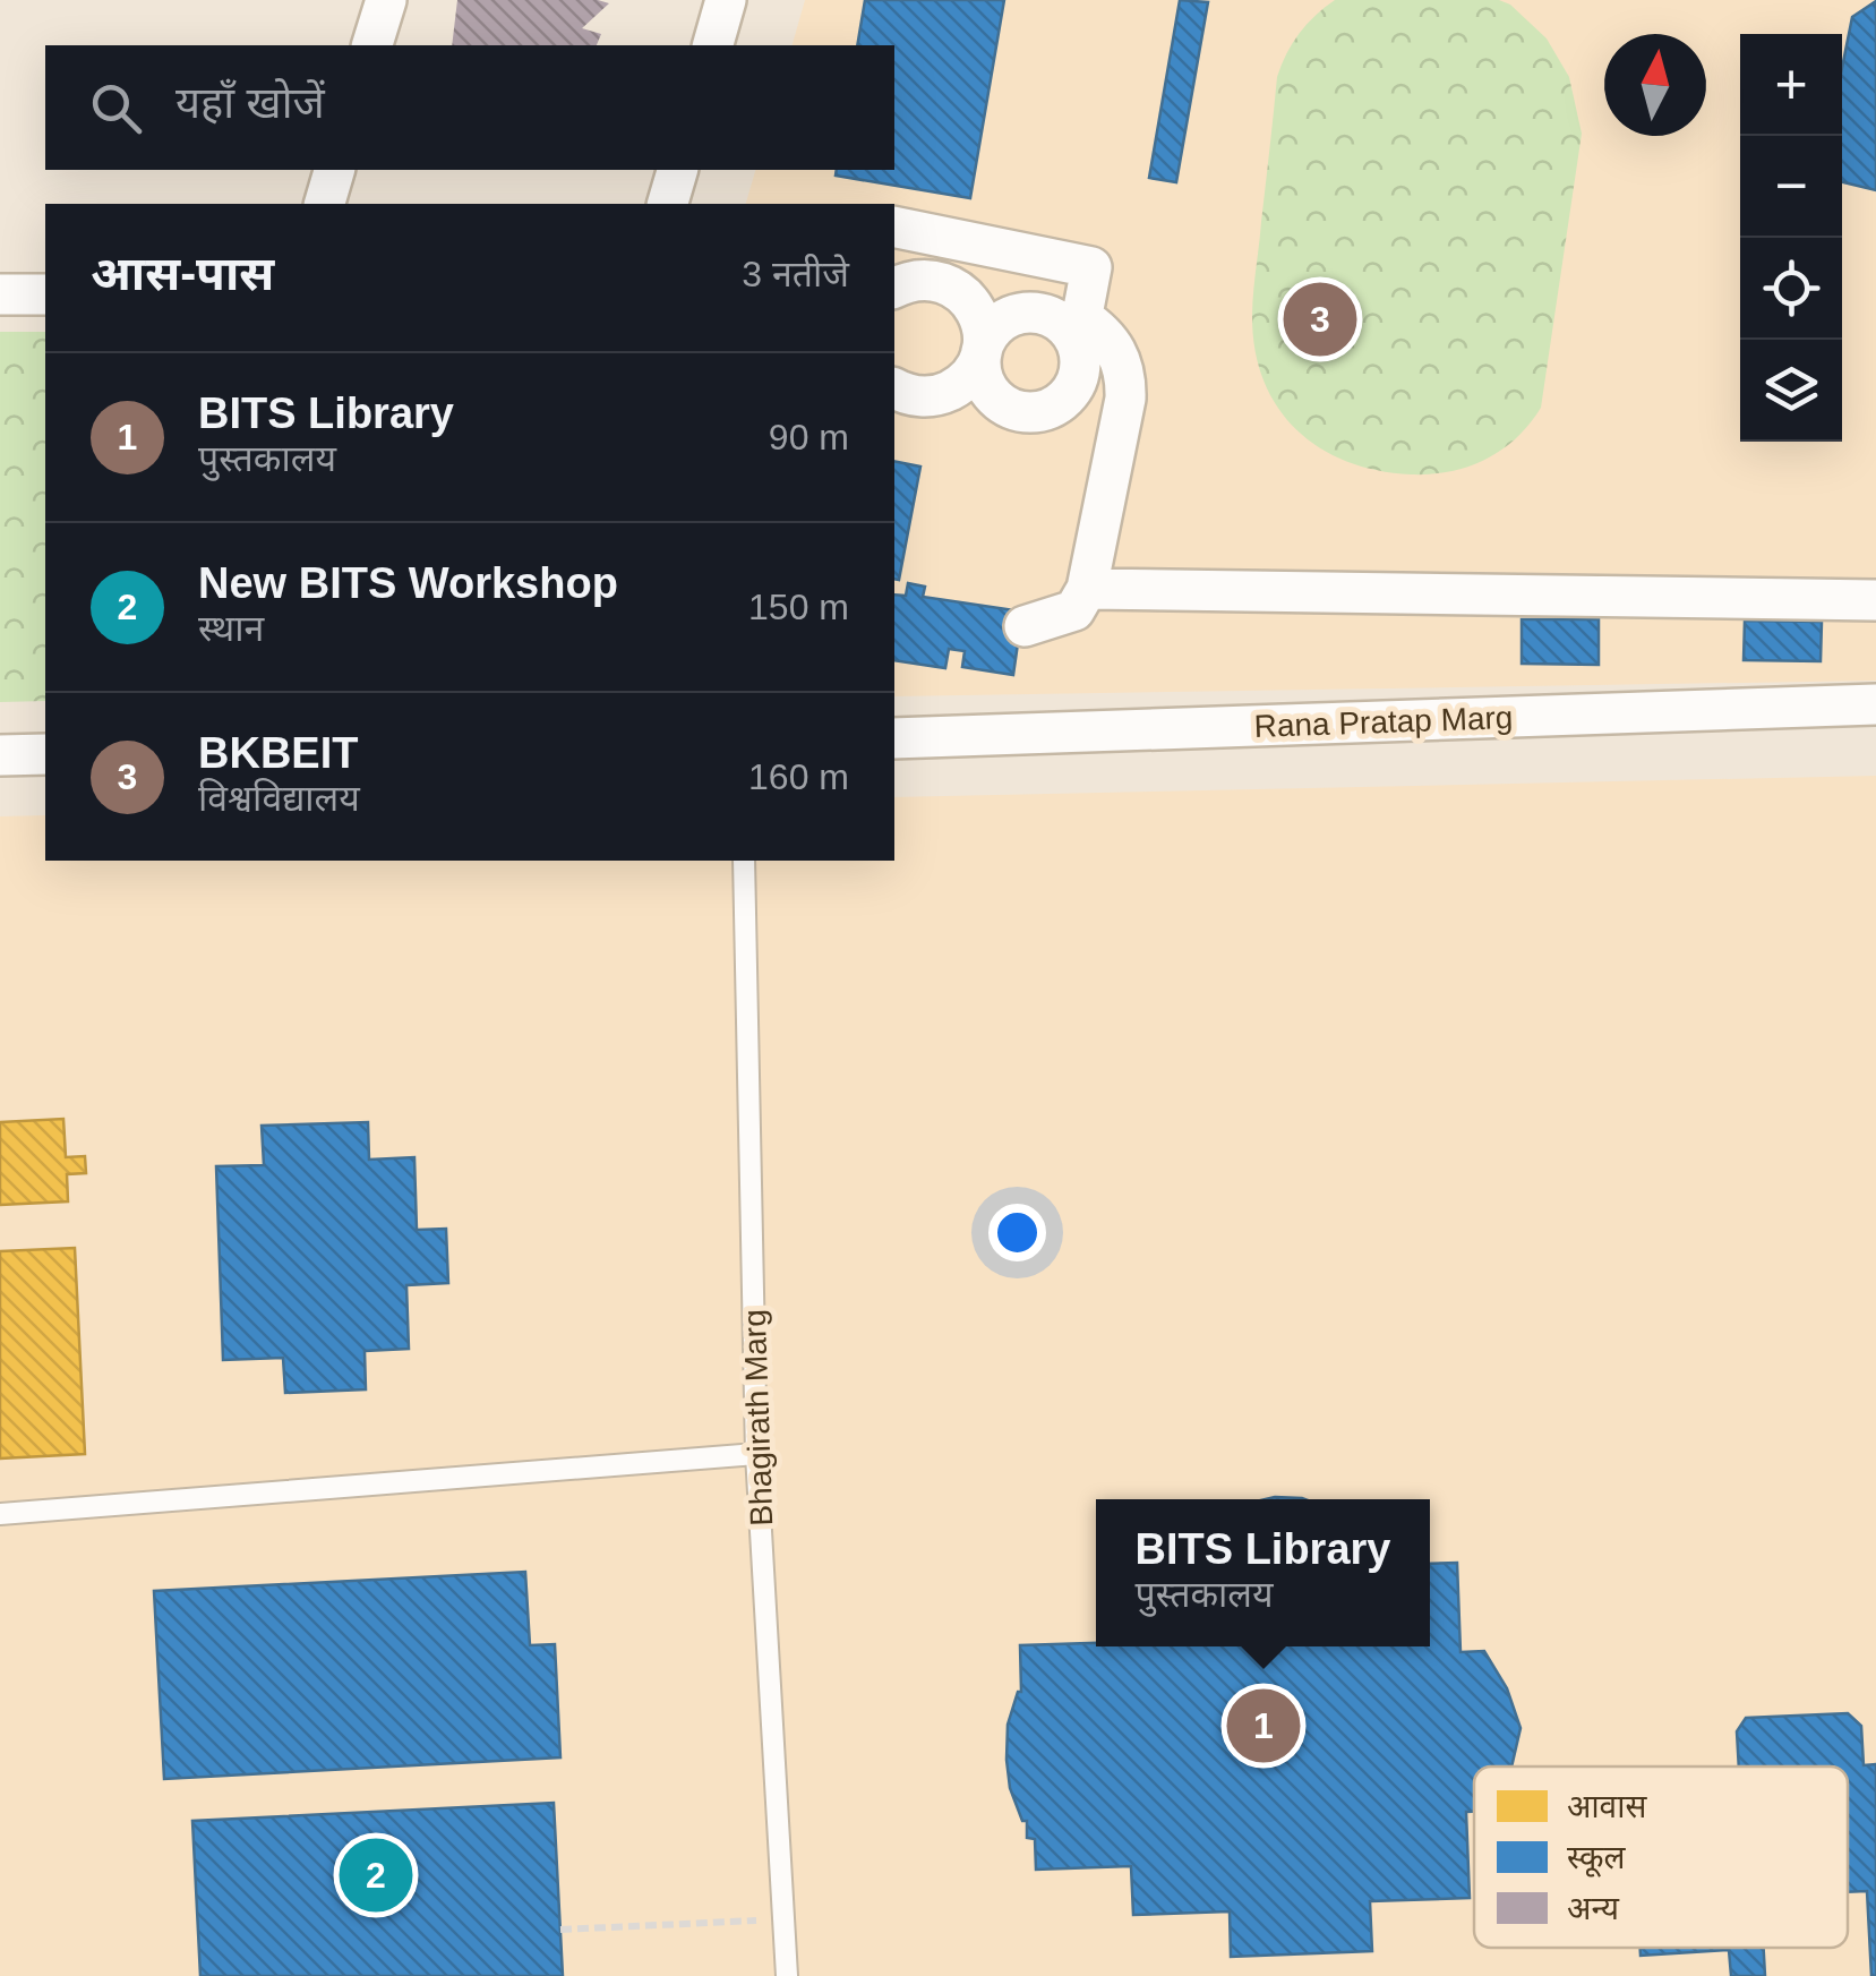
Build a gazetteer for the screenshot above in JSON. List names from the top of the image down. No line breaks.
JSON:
{"streets":{"street":["Rana Pratap Marg"],"lane":["Bhagirath Marg"]},"legend":["आवास","स्कूल","अन्य"],"north":"top","page":{"map_buttons":["+","−"],"search":"यहाँ खोजें","heading":["आस-पास","3 नतीजे"],"pins":["3","1","2"],"list":[{"mark":"1","name":"BITS Library","note":"पुस्तकालय","value":"90 m"},{"mark":"2","name":"New BITS Workshop","note":"स्थान","value":"150 m"},{"mark":"3","name":"BKBEIT","note":"विश्वविद्यालय","value":"160 m"}],"popup":["BITS Library","पुस्तकालय"]}}
